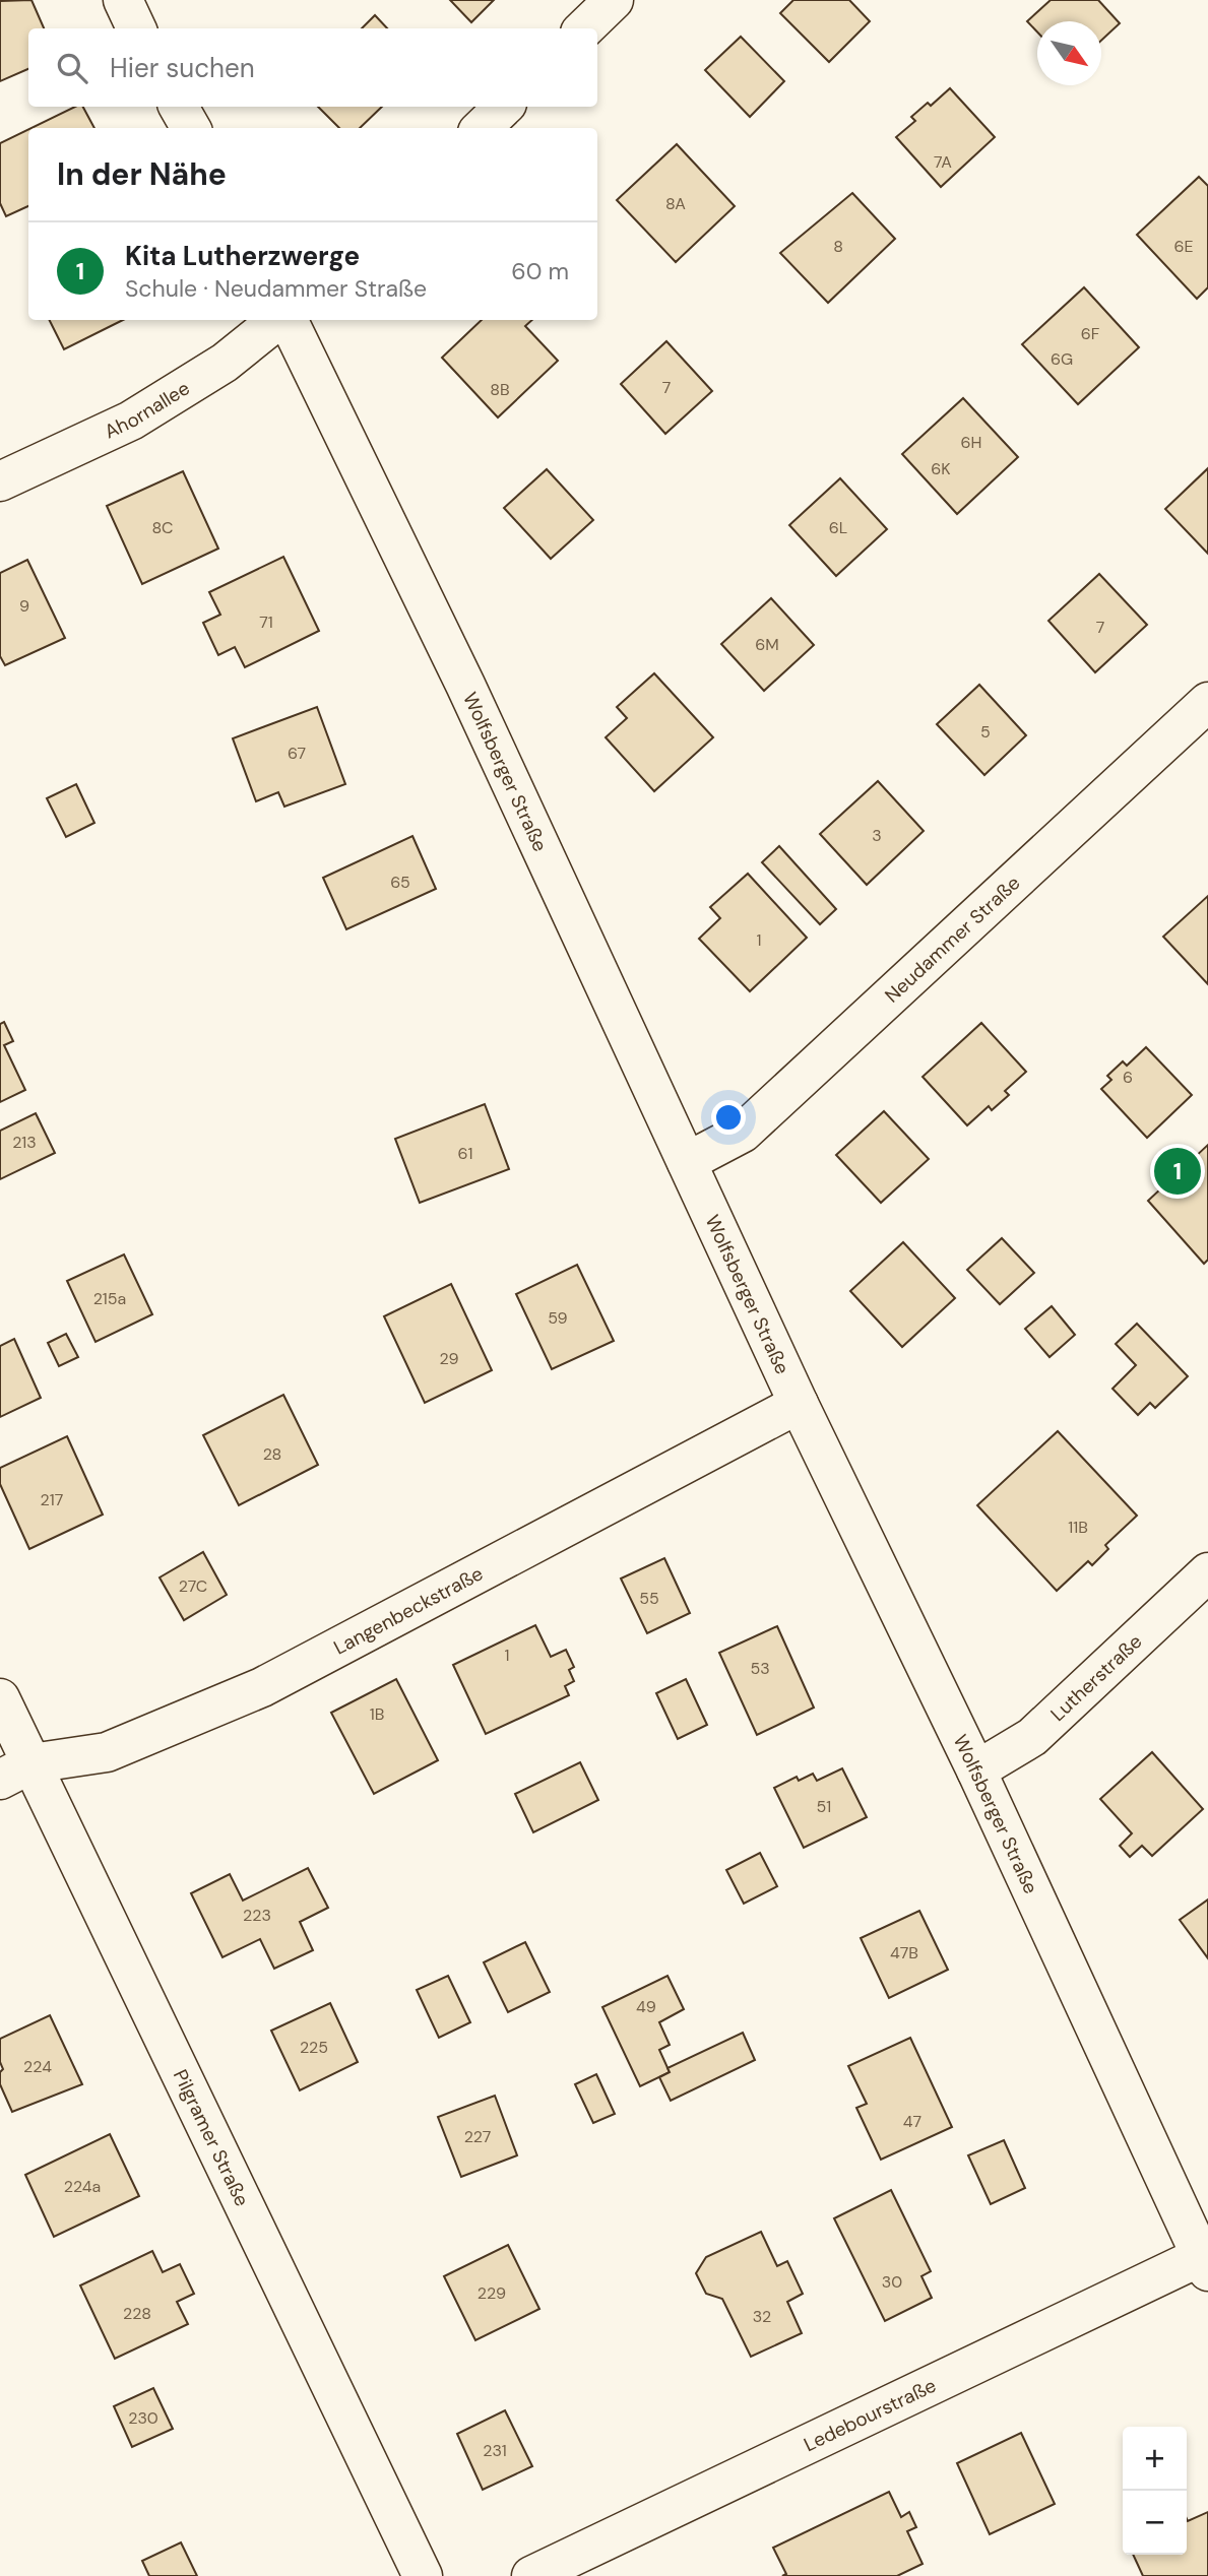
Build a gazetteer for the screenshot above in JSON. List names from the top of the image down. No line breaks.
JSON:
{"streets":{"street":["Ahornallee","Wolfsberger Straße","Neudammer Straße","Langenbeckstraße","Lutherstraße","Pilgramer Straße","Ledebourstraße"]},"crossings":[["Wolfsberger Straße","Neudammer Straße"],["Wolfsberger Straße","Langenbeckstraße"],["Wolfsberger Straße","Lutherstraße"],["Wolfsberger Straße","Ledebourstraße"],["Langenbeckstraße","Pilgramer Straße"]],"house_numbers":["7A","8A","8","6E","6F","6G","7","8B","6H","6K","8C","6L","9","71","7","6M","5","67","3","65","1","6","213","61","215a","59","29","28","217","11B","27C","55","1","53","1B","51","223","47B","49","225","224","47","227","224a","30","229","228","32","230","231"],"north":"bottom right","page":{"search":"Hier suchen","heading":"In der Nähe","list":[{"mark":"1","name":"Kita Lutherzwerge","note":"Schule · Neudammer Straße","value":"60 m"}],"pins":"1","map_buttons":["+","−"]}}
